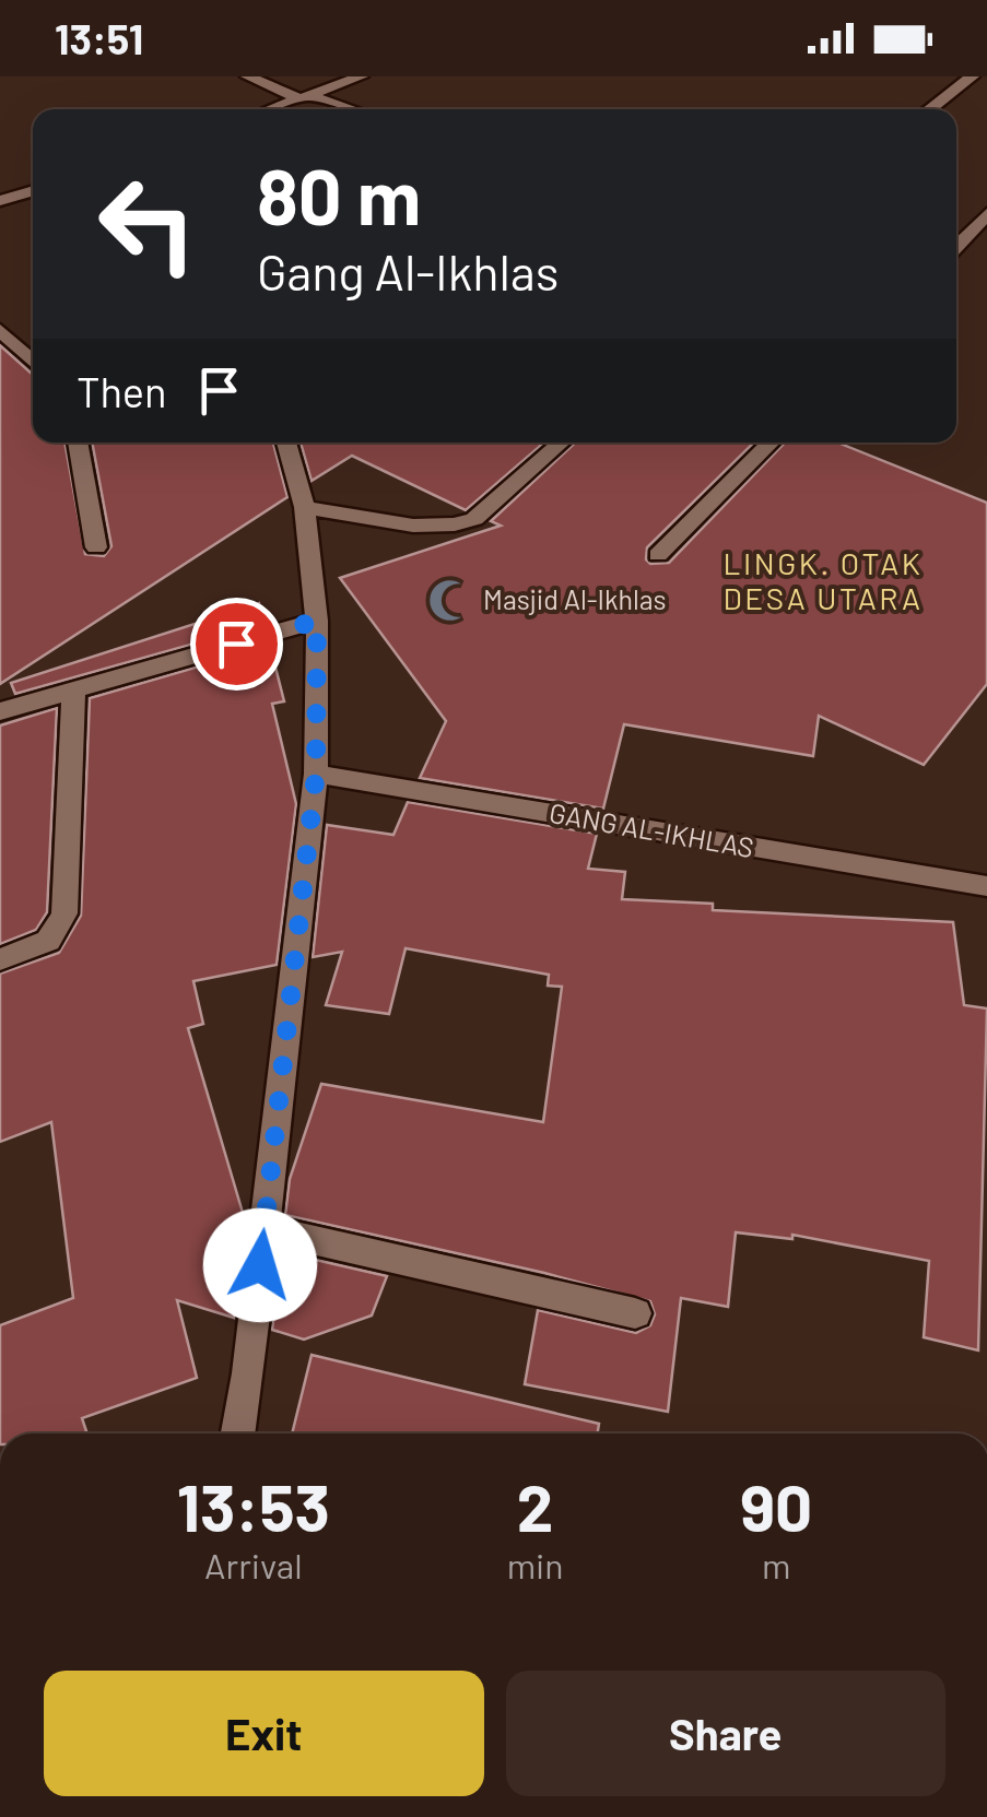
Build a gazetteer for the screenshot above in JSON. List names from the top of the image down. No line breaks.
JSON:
{"streets":{"street":["GANG AL-IKHLAS"]},"districts":["LINGK. OTAK DESA UTARA"],"places":{"mosque":["Masjid Al-Ikhlas"]},"page":{"status":"13:51","turn":["80 m","Gang Al-Ikhlas"],"then":"Then","eta":["13:53","Arrival","2","min","90","m"],"buttons":["Exit","Share"]}}
